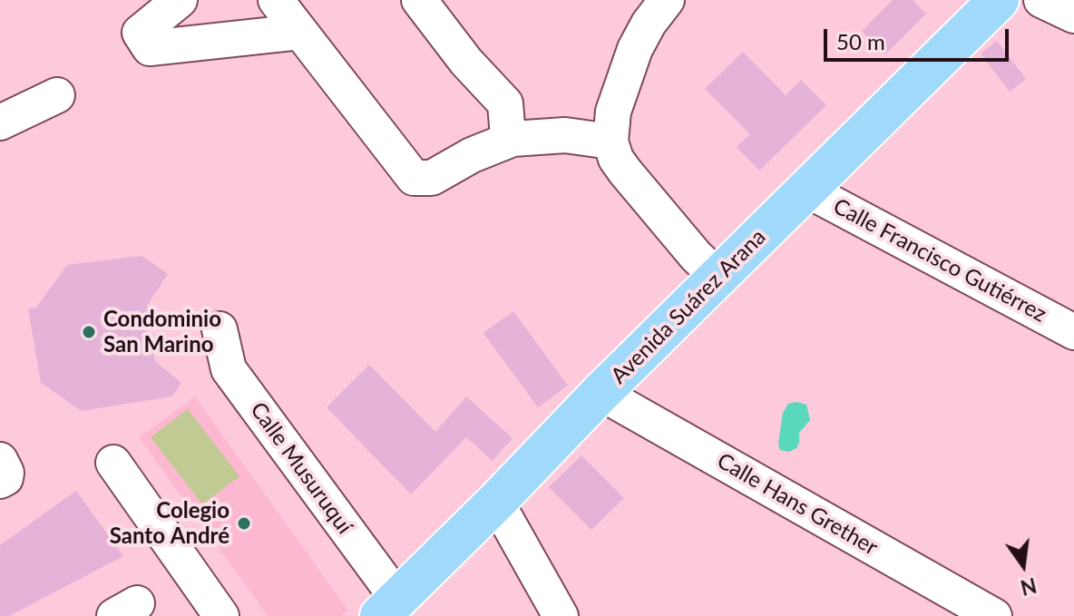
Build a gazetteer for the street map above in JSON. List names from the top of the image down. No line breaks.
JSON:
{"streets":{"main road":["Avenida Suárez Arana"],"street":["Calle Francisco Gutiérrez","Calle Musuruquí","Calle Hans Grether"]},"crossings":[["Calle Francisco Gutiérrez","Avenida Suárez Arana"],["Avenida Suárez Arana","Calle Musuruquí"],["Avenida Suárez Arana","Calle Hans Grether"]],"places":["Condominio San Marino","Colegio Santo André"],"scale_bar":"50 m","north":"bottom"}
